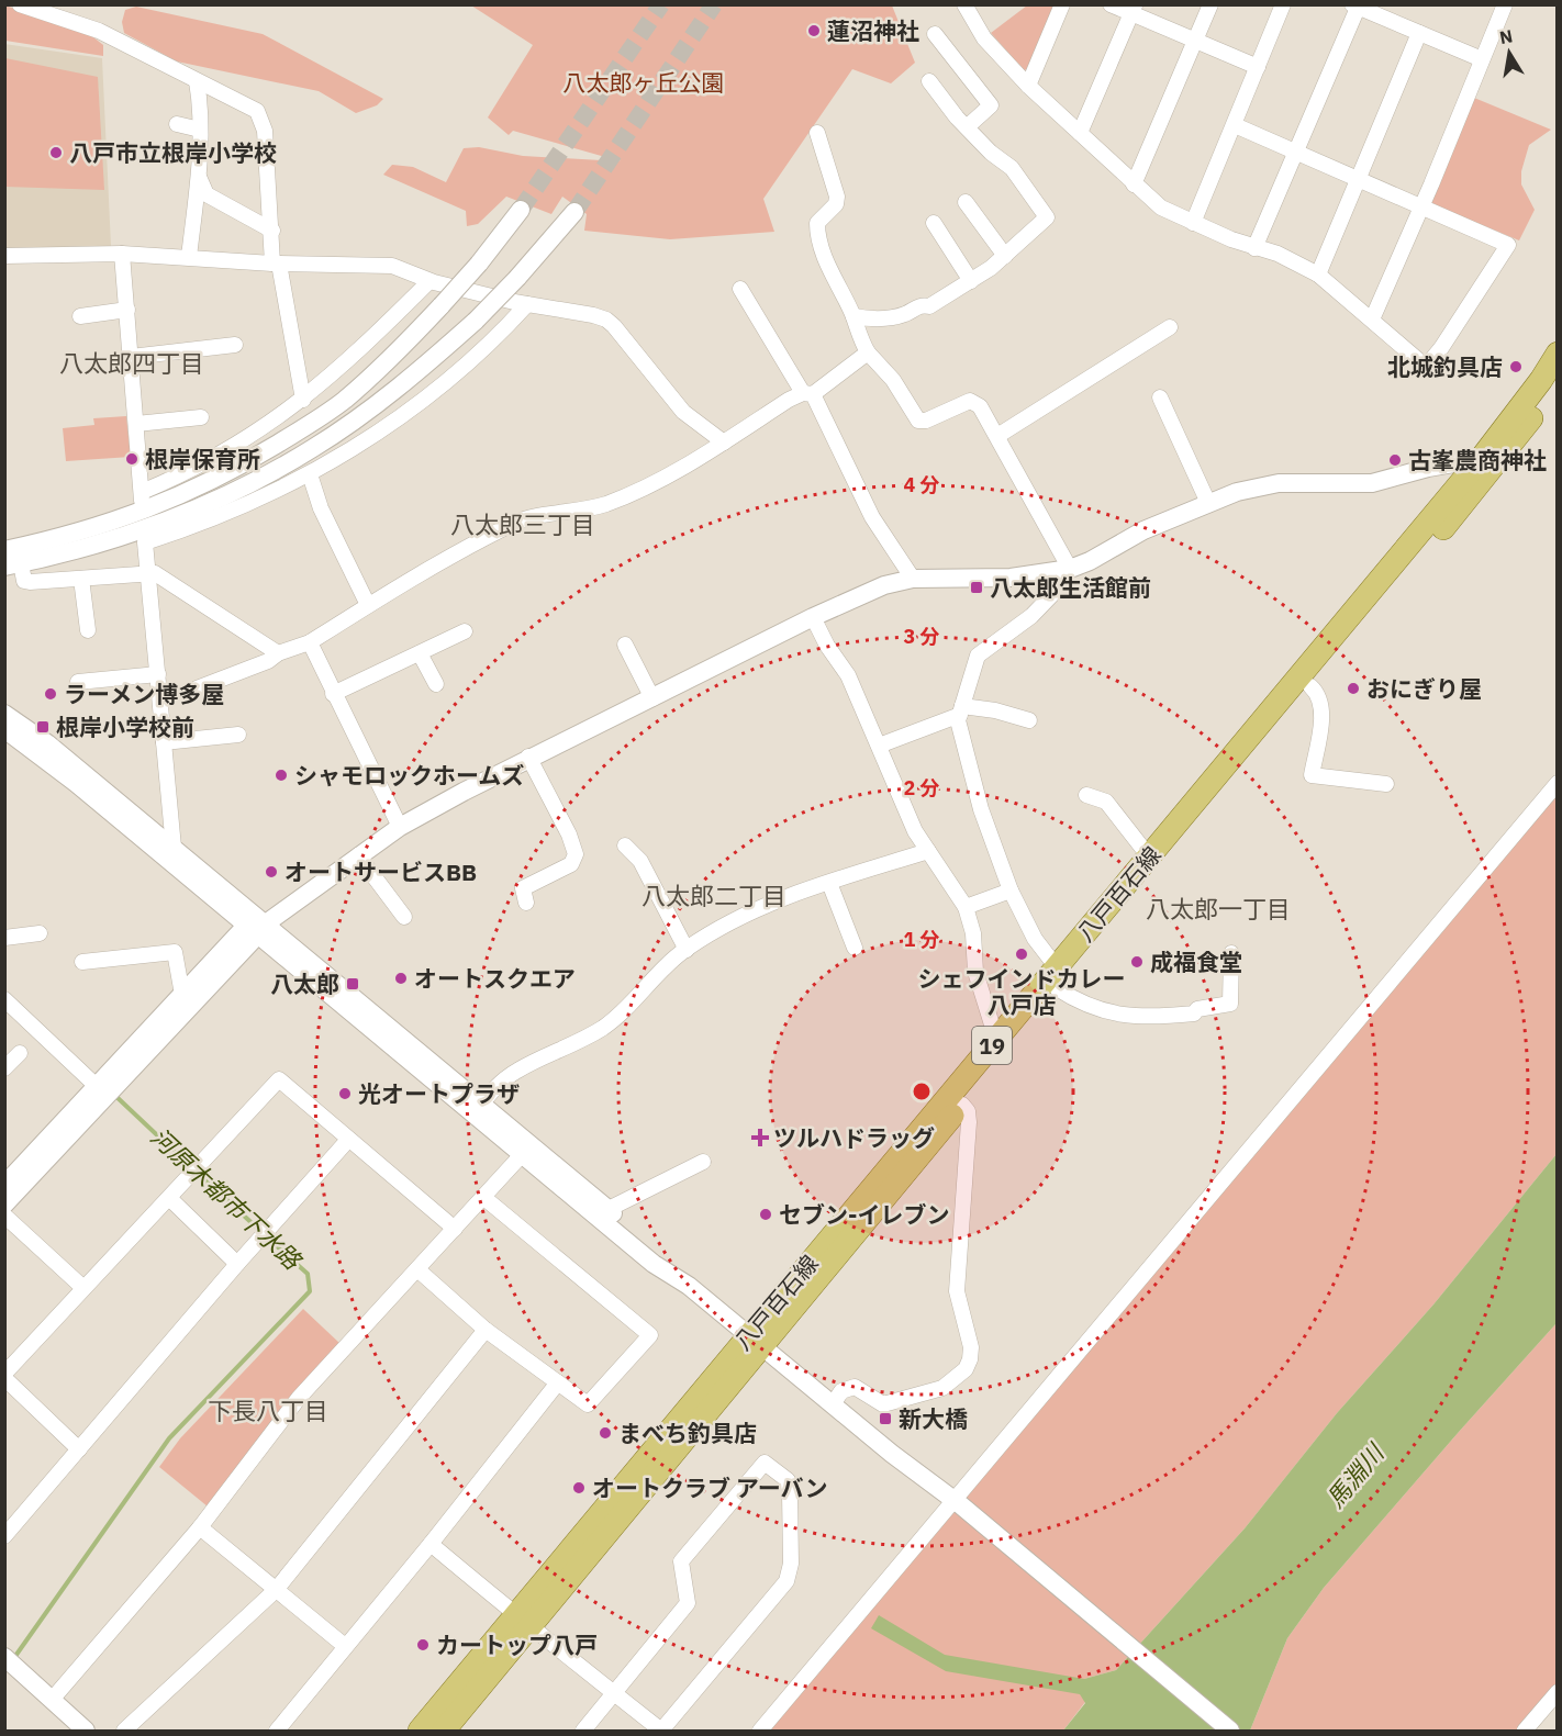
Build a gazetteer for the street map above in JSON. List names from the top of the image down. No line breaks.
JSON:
{"streets":{"main road":["八戸百石線","19"]},"districts":["八太郎四丁目","八太郎三丁目","八太郎二丁目","八太郎一丁目","下長八丁目"],"water":["河原木都市下水路","馬淵川"],"parks":["八太郎ヶ丘公園"],"places":{"other":["蓮沼神社","八戸市立根岸小学校","北城釣具店","根岸保育所","古峯農商神社","おにぎり屋","ラーメン博多屋","シャモロックホームズ","オートサービスBB","シェフインドカレー 八戸店","成福食堂","オートスクエア","光オートプラザ","セブン-イレブン","まべち釣具店","オートクラブ アーバン","カートップ八戸"],"transit":["八太郎生活館前","根岸小学校前","八太郎","新大橋"],"health":["ツルハドラッグ"]},"north":"top","rings":["4 分","3 分","2 分","1 分"]}
